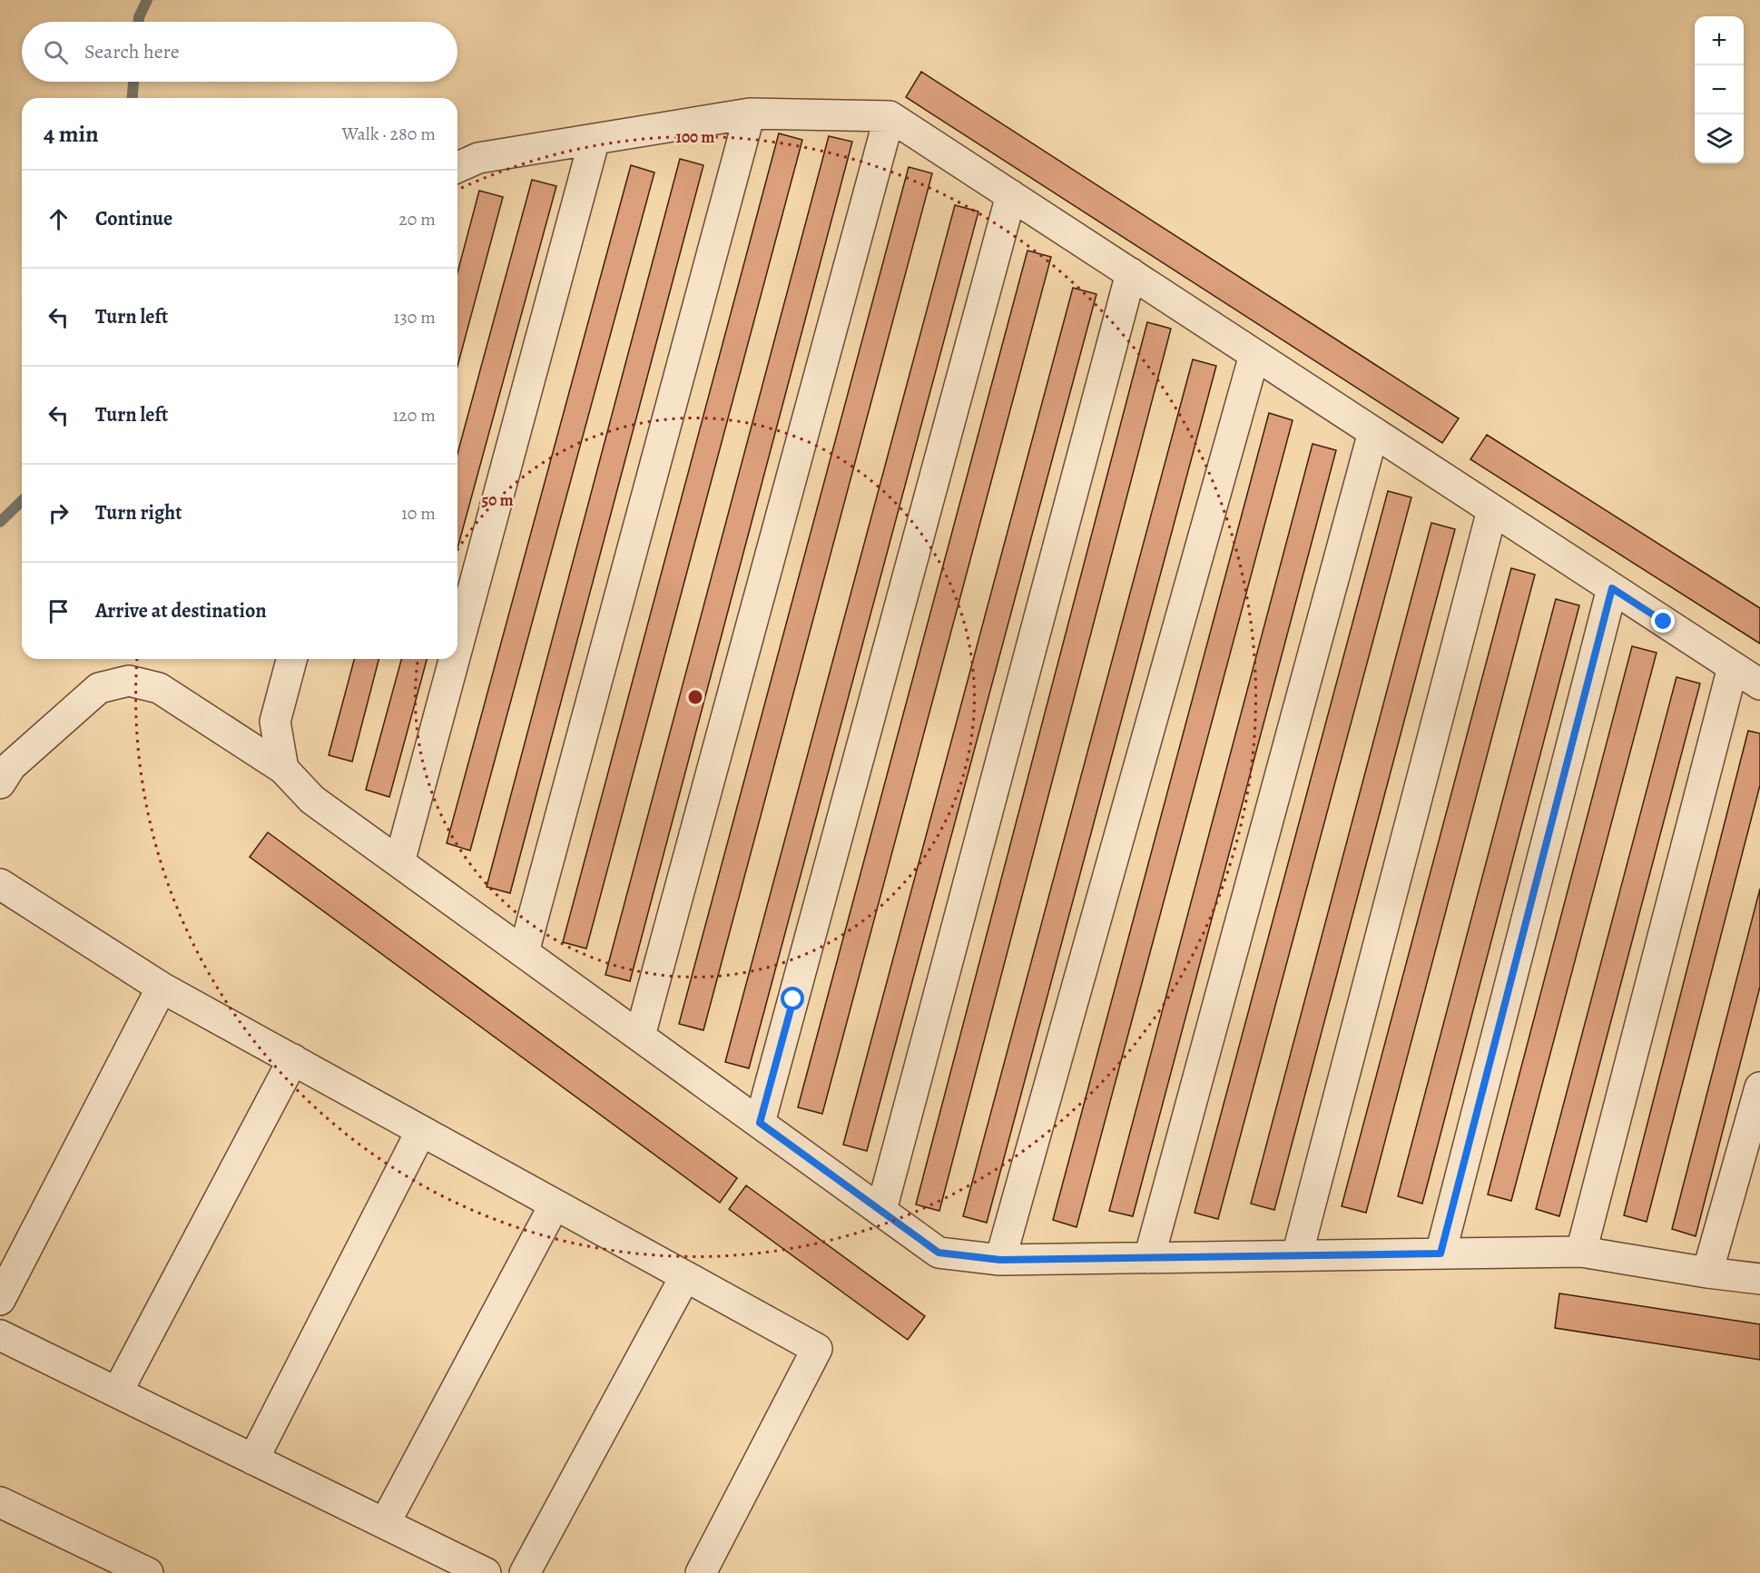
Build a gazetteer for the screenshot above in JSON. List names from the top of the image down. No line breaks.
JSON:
{"page":{"map_buttons":["+","−"],"search":"Search here","heading":["4 min","Walk · 280 m"],"list":[["Continue","20 m"],["Turn left","130 m"],["Turn left","120 m"],["Turn right","10 m"],"Arrive at destination"]},"rings":["100 m","50 m"]}
